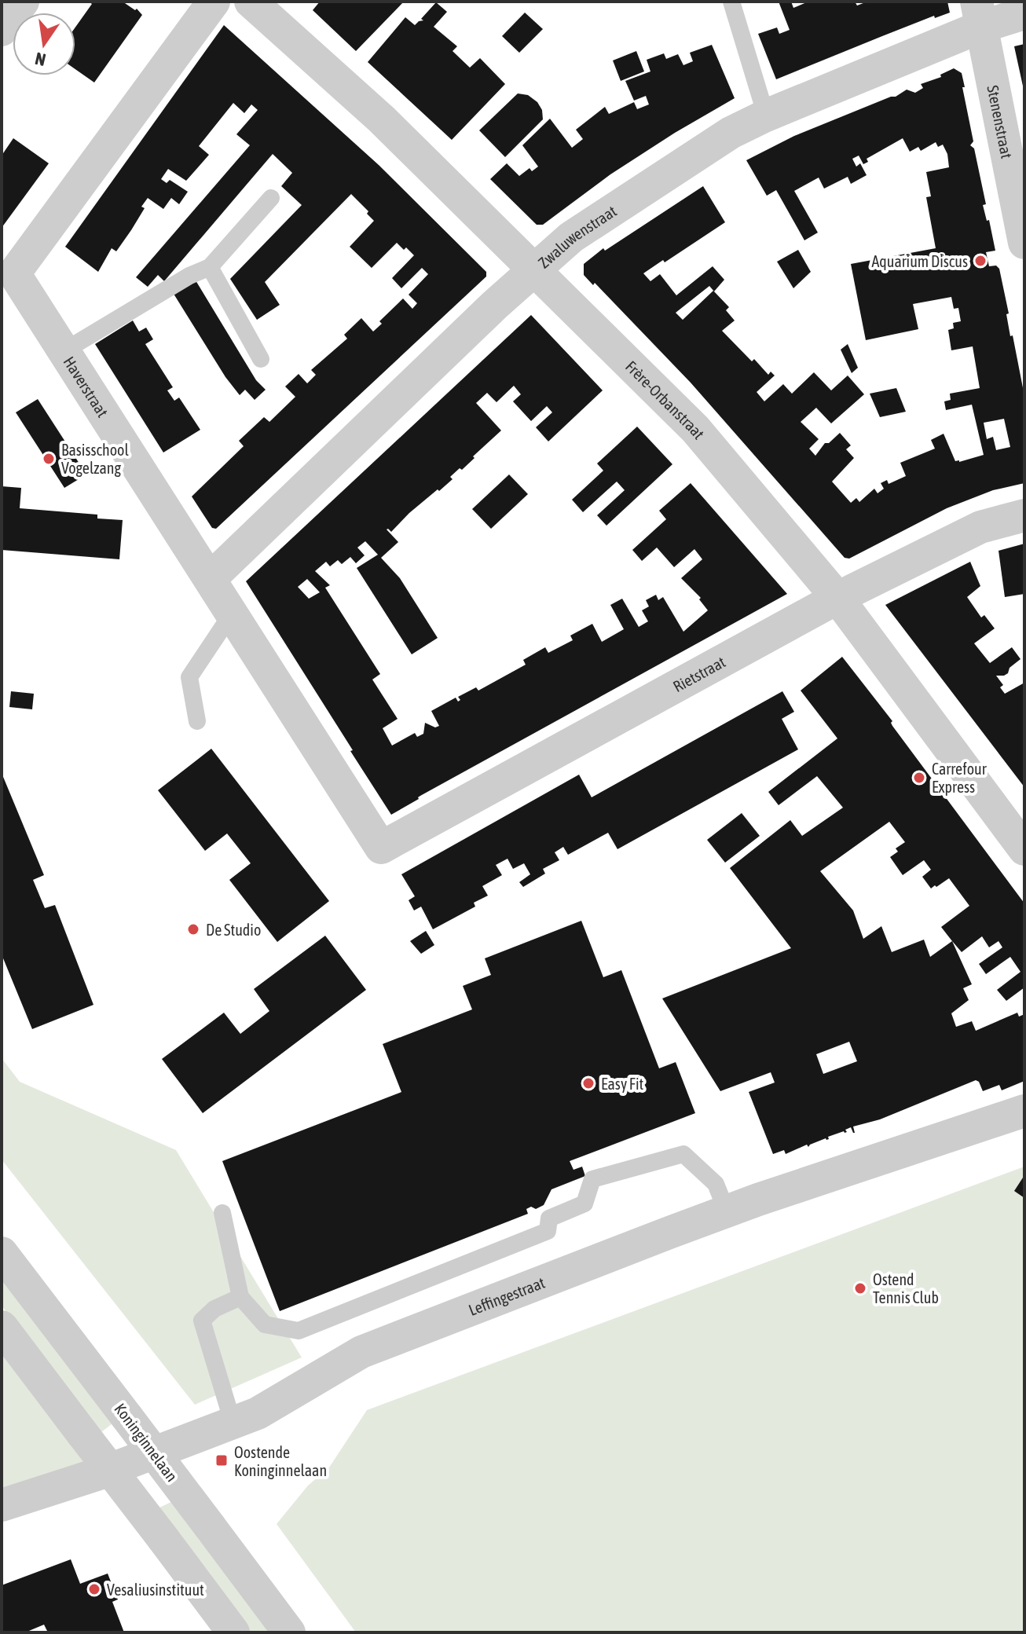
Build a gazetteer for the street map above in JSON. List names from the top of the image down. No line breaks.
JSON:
{"streets":{"street":["Stenenstraat","Zwaluwenstraat","Haverstraat","Frère-Orbanstraat","Rietstraat","Leffingestraat","Koninginnelaan"]},"crossings":[["Stenenstraat","Zwaluwenstraat"],["Zwaluwenstraat","Haverstraat"],["Zwaluwenstraat","Frère-Orbanstraat"],["Haverstraat","Rietstraat"],["Frère-Orbanstraat","Rietstraat"]],"places":{"other":["Aquarium Discus","Basisschool Vogelzang","Carrefour Express","De Studio","Easy Fit","Ostend Tennis Club","Vesaliusinstituut"],"transit":["Oostende Koninginnelaan"]},"north":"bottom"}
